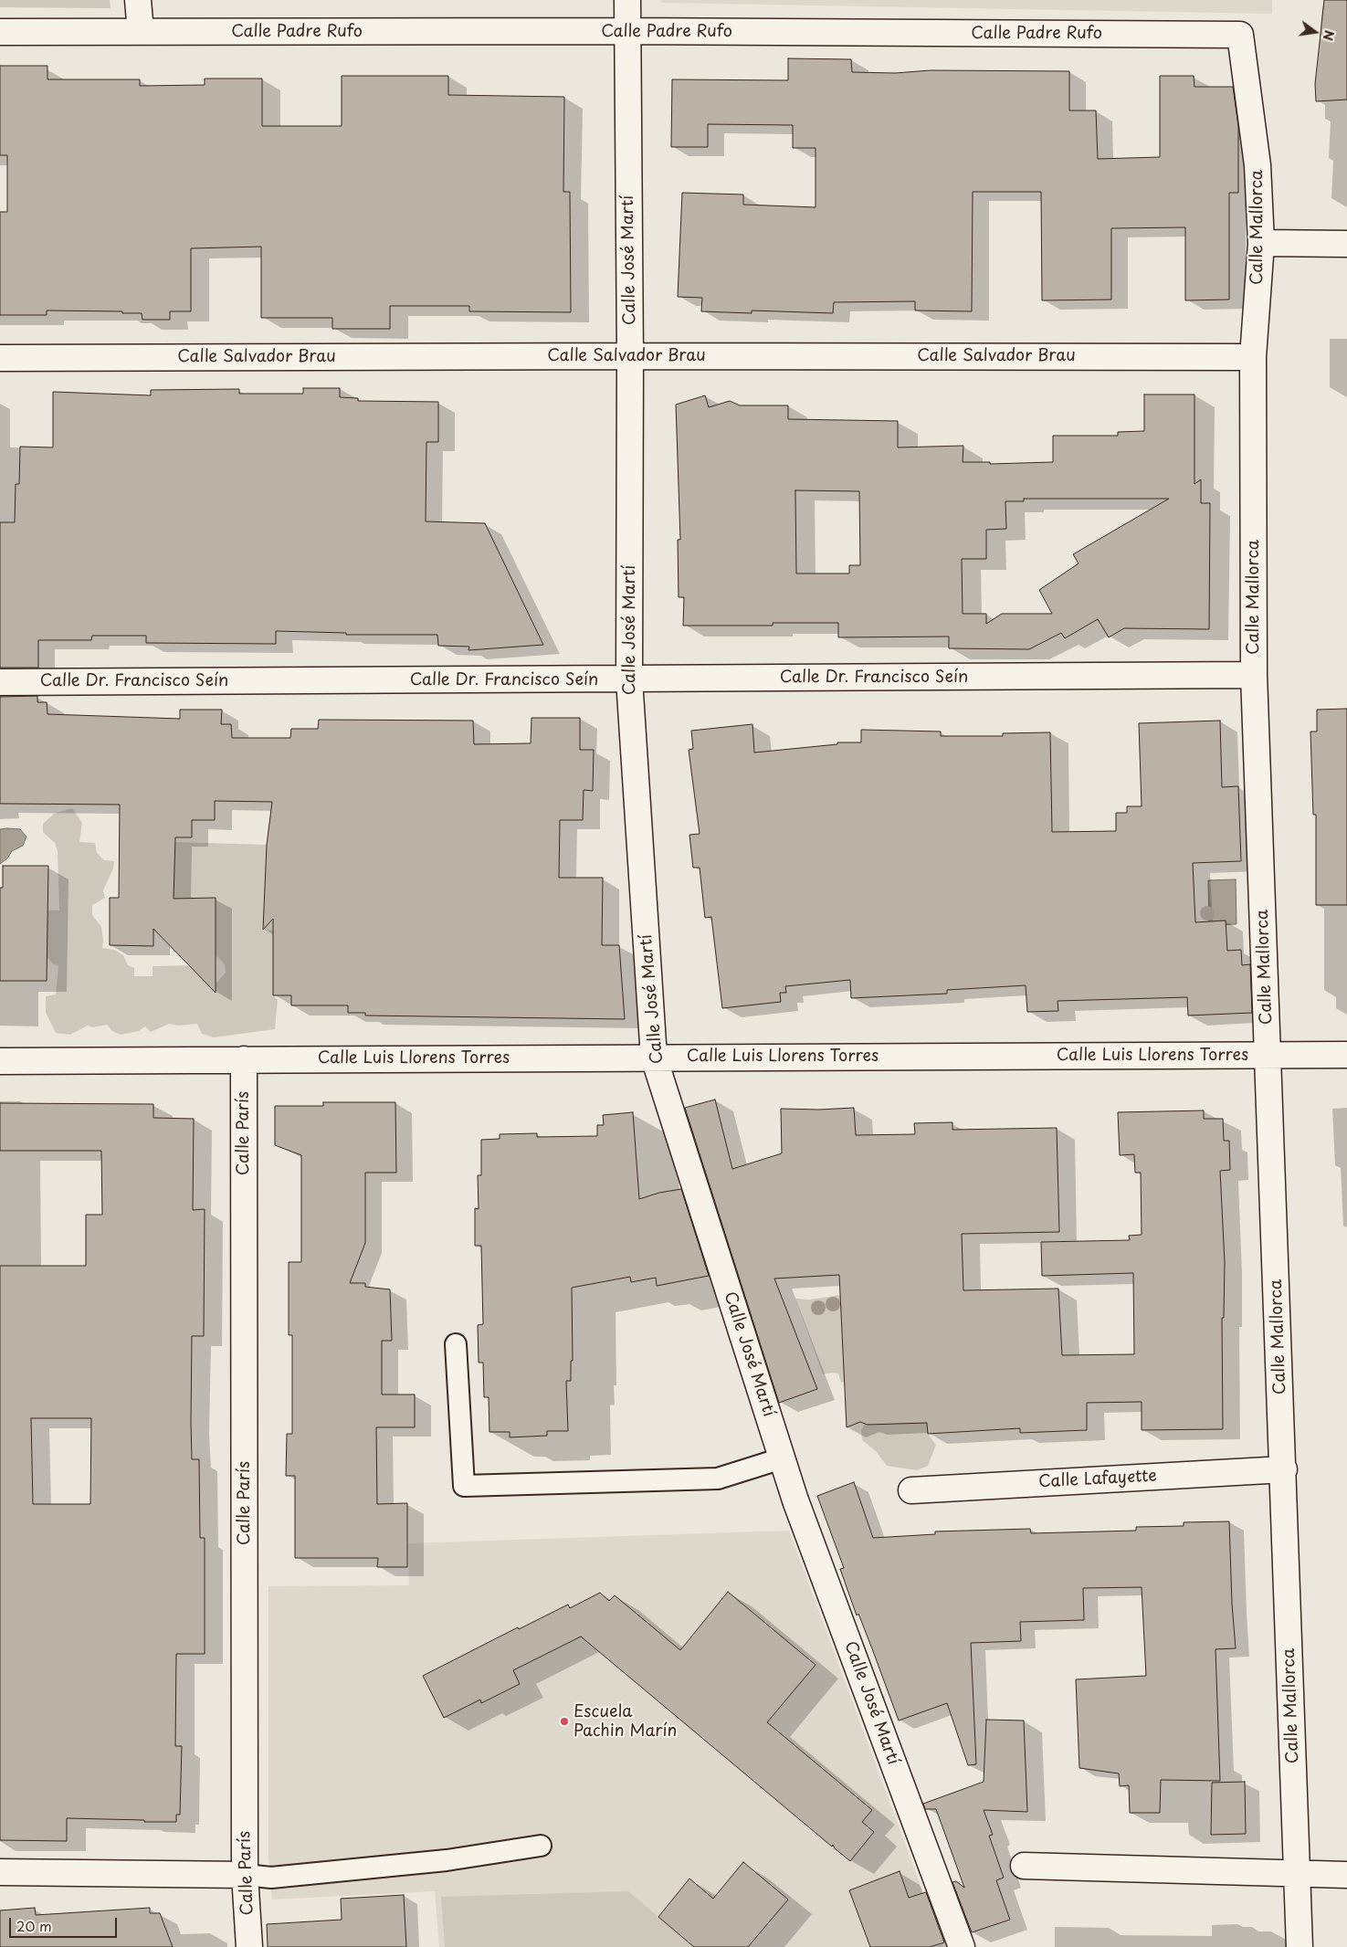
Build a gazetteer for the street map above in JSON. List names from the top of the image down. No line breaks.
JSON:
{"streets":{"street":["Calle Padre Rufo","Calle Mallorca","Calle José Martí","Calle Salvador Brau","Calle Dr. Francisco Seín","Calle Luis Llorens Torres","Calle París","Calle Lafayette"]},"crossings":[["Calle Padre Rufo","Calle Mallorca"],["Calle Padre Rufo","Calle José Martí"],["Calle Mallorca","Calle Salvador Brau"],["Calle Mallorca","Calle Dr. Francisco Seín"],["Calle Mallorca","Calle Luis Llorens Torres"],["Calle Mallorca","Calle Lafayette"],["Calle José Martí","Calle Salvador Brau"],["Calle José Martí","Calle Dr. Francisco Seín"],["Calle José Martí","Calle Luis Llorens Torres"],["Calle Luis Llorens Torres","Calle París"]],"places":["Escuela Pachin Marín"],"scale_bar":"20 m","north":"right"}
